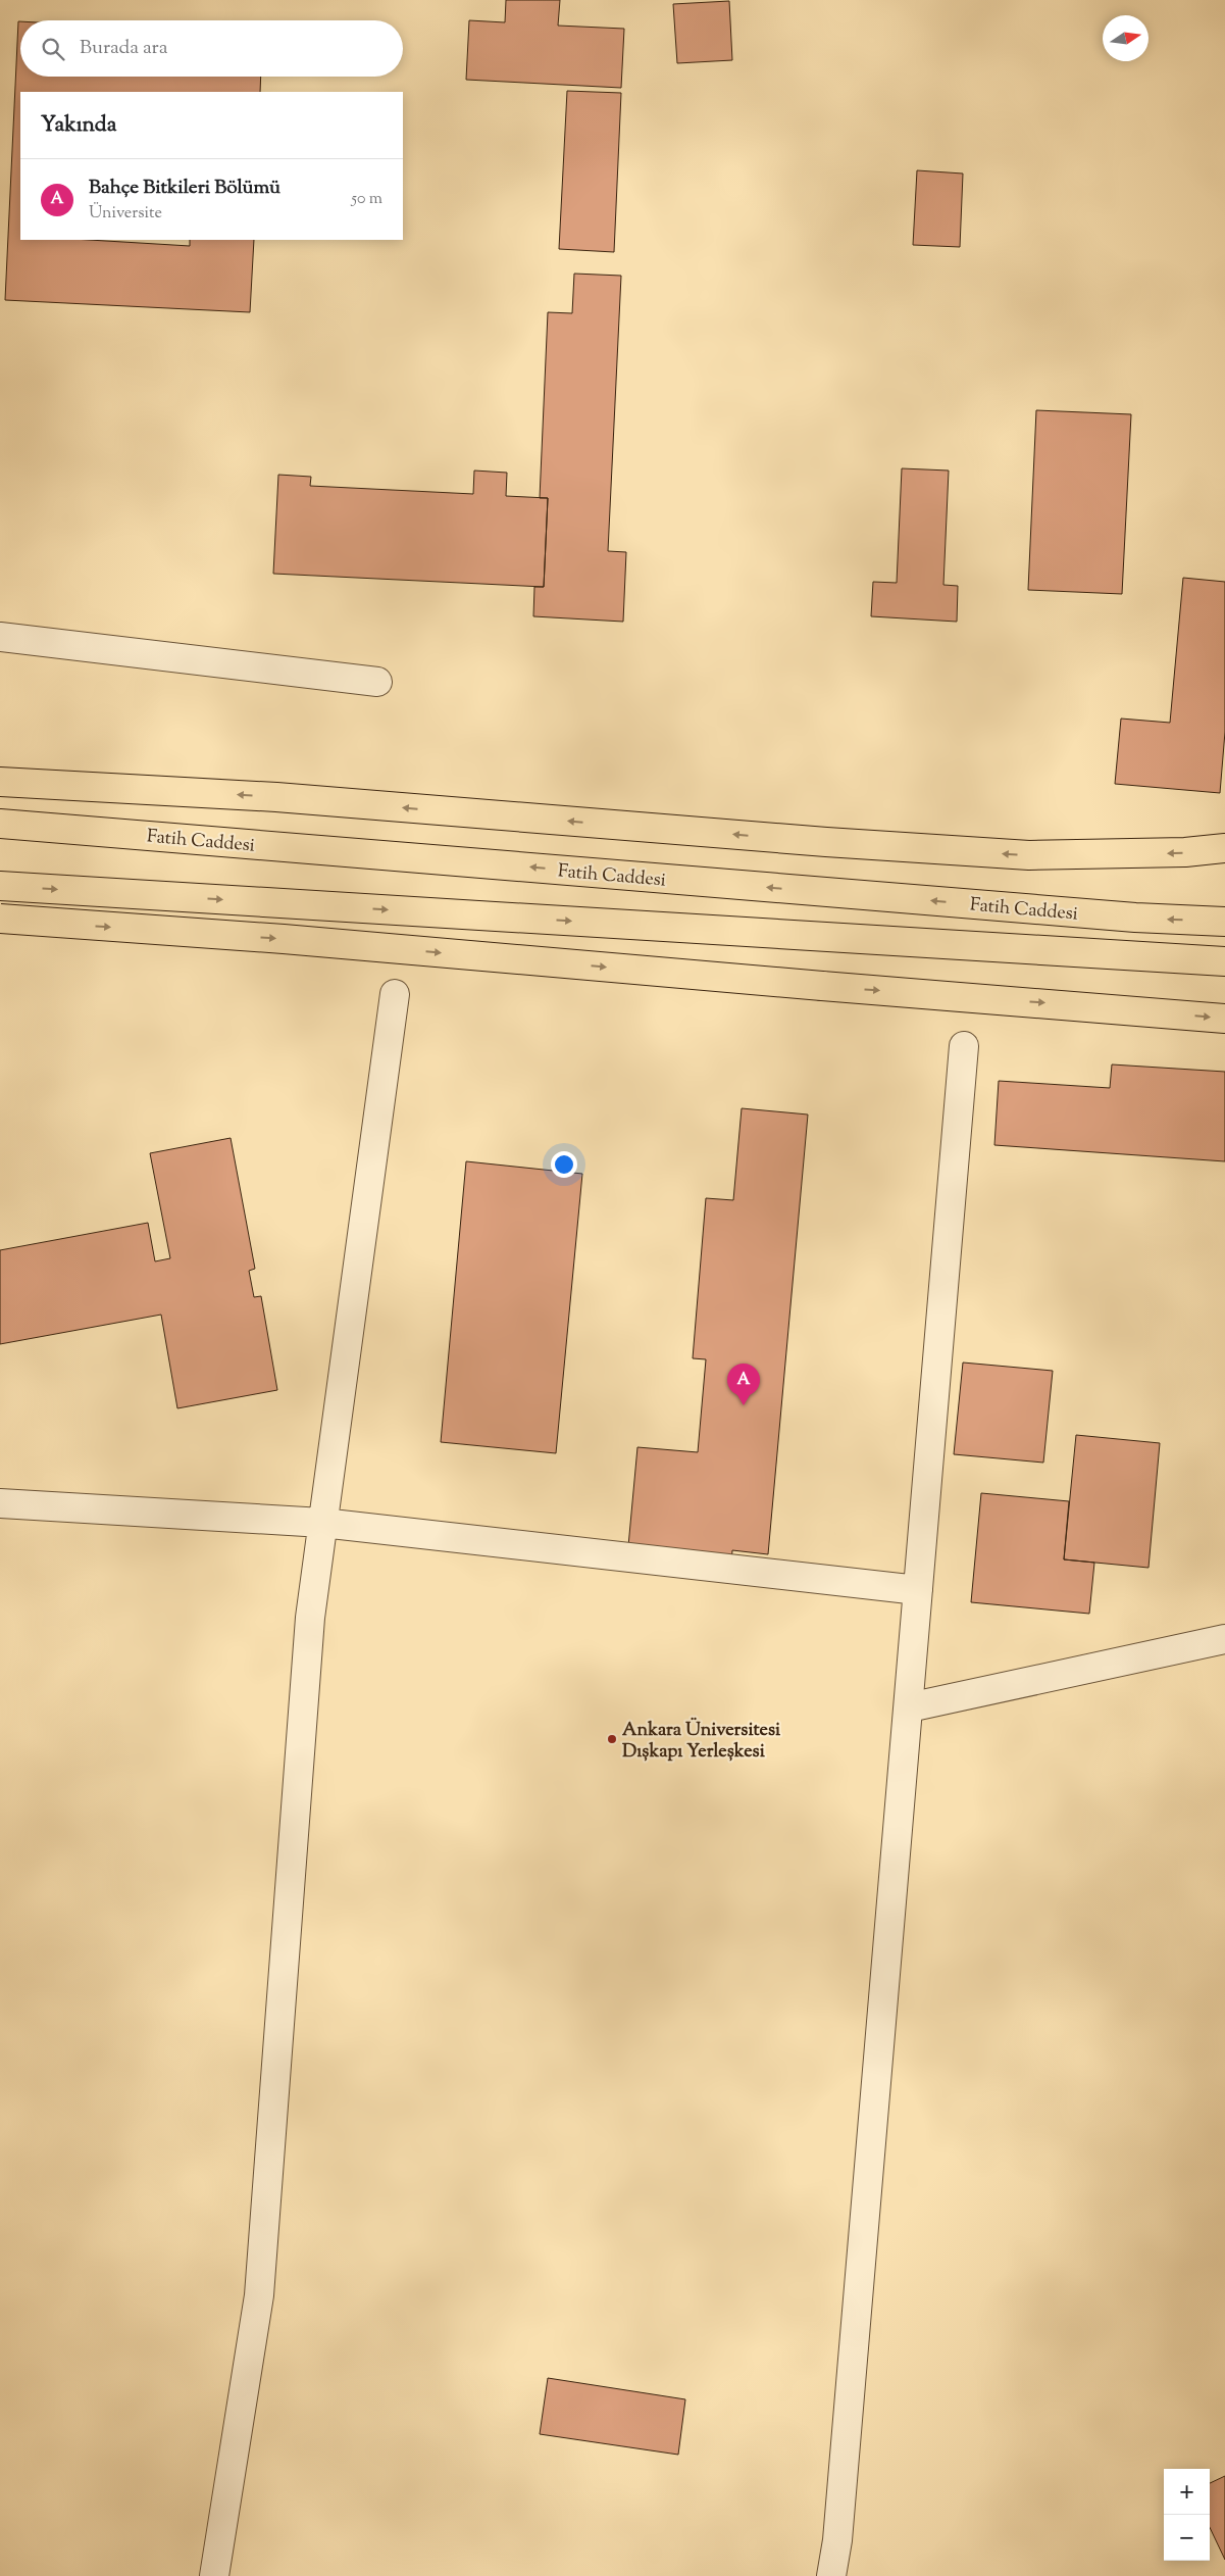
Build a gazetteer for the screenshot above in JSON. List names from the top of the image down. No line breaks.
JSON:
{"streets":{"main road":["Fatih Caddesi"]},"places":["Ankara Üniversitesi Dışkapı Yerleşkesi"],"north":"right","page":{"search":"Burada ara","heading":"Yakında","list":[{"mark":"A","name":"Bahçe Bitkileri Bölümü","note":"Üniversite","value":"50 m"}],"pins":"A","map_buttons":["+","−"]}}
